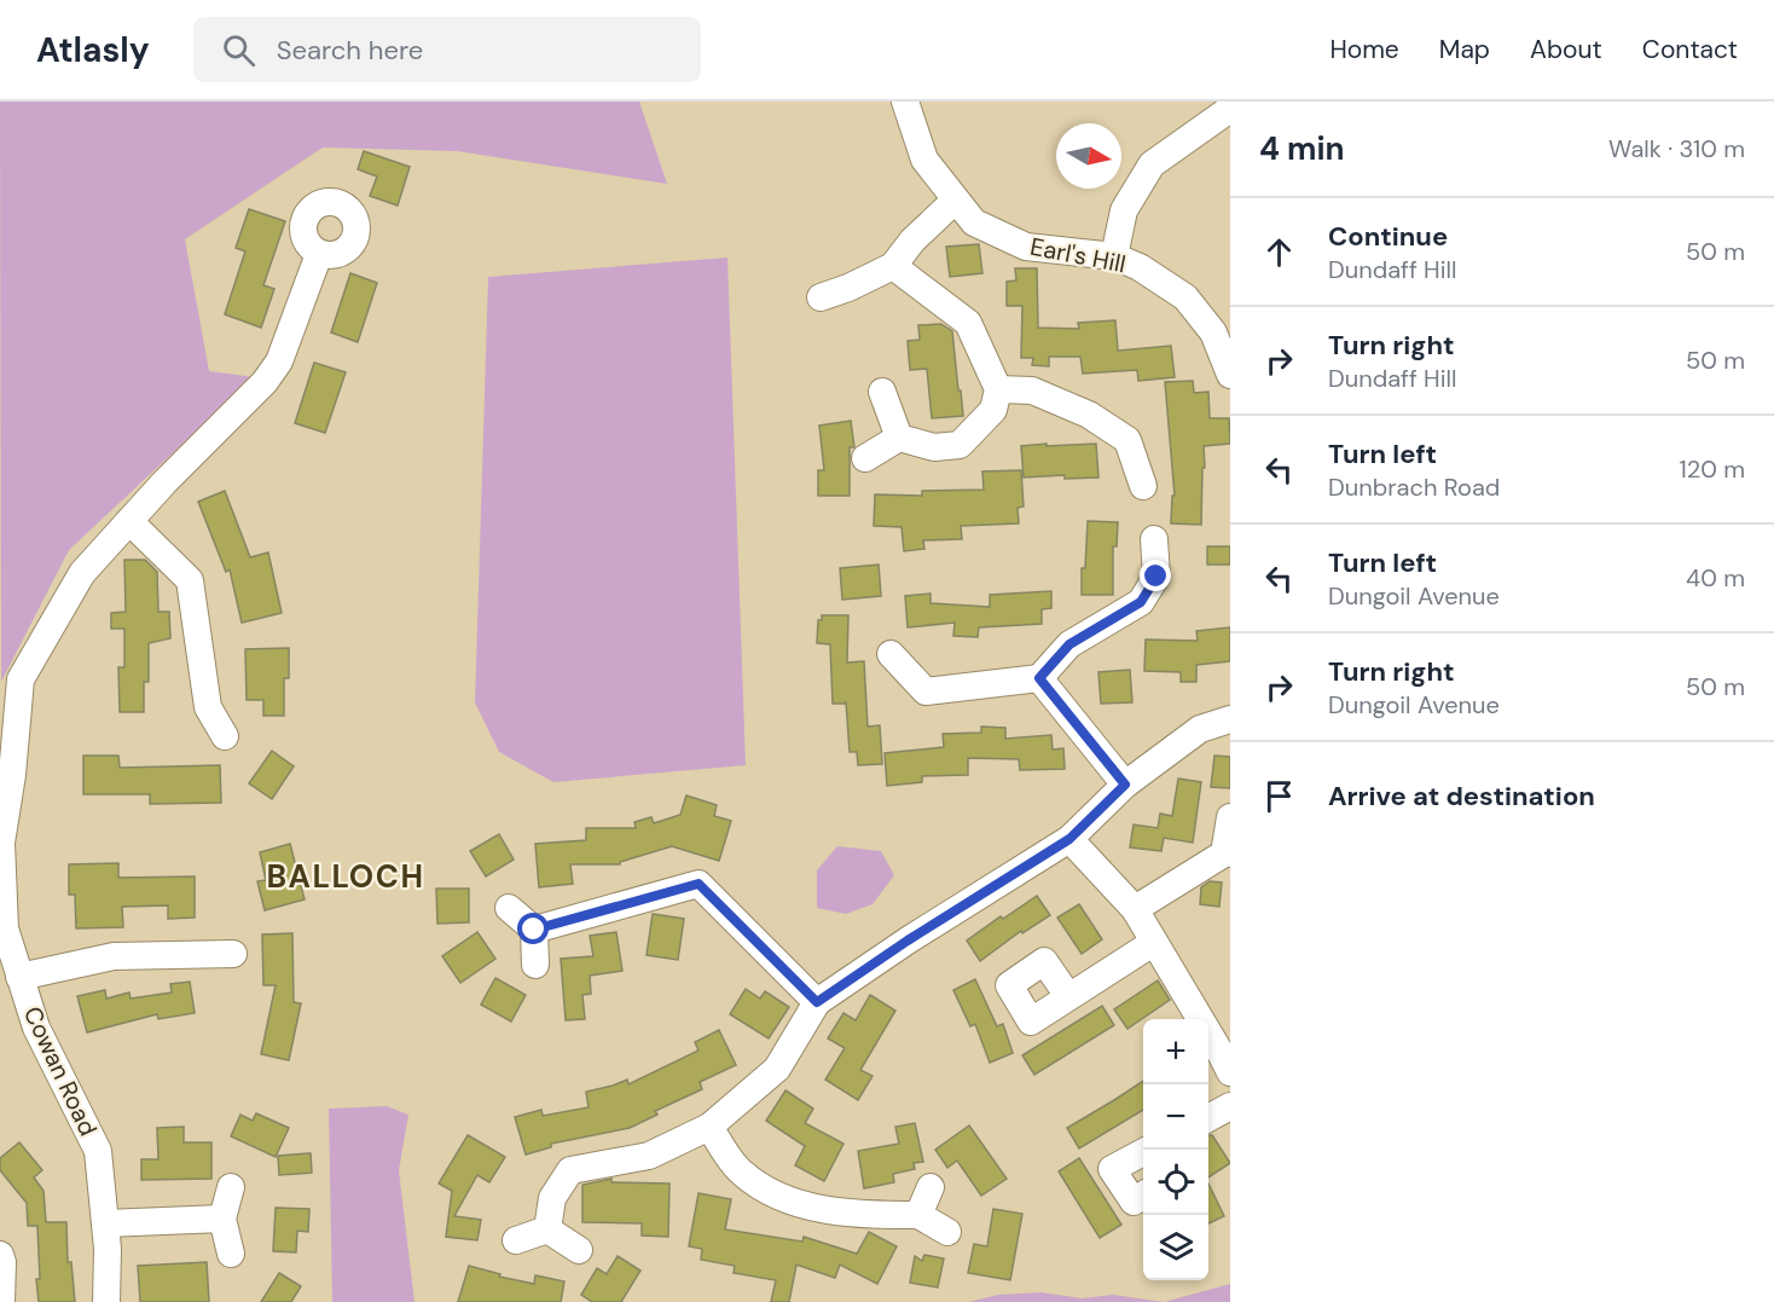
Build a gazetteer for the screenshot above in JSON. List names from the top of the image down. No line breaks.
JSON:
{"streets":{"street":["Earl's Hill","Cowan Road"]},"districts":["BALLOCH"],"north":"right","page":{"header":"Atlasly","search":"Search here","nav":["Home","Map","About","Contact"],"heading":["4 min","Walk · 310 m"],"list":[["Continue","Dundaff Hill","50 m"],["Turn right","Dundaff Hill","50 m"],["Turn left","Dunbrach Road","120 m"],["Turn left","Dungoil Avenue","40 m"],["Turn right","Dungoil Avenue","50 m"],"Arrive at destination"],"map_buttons":["+","−"]}}
